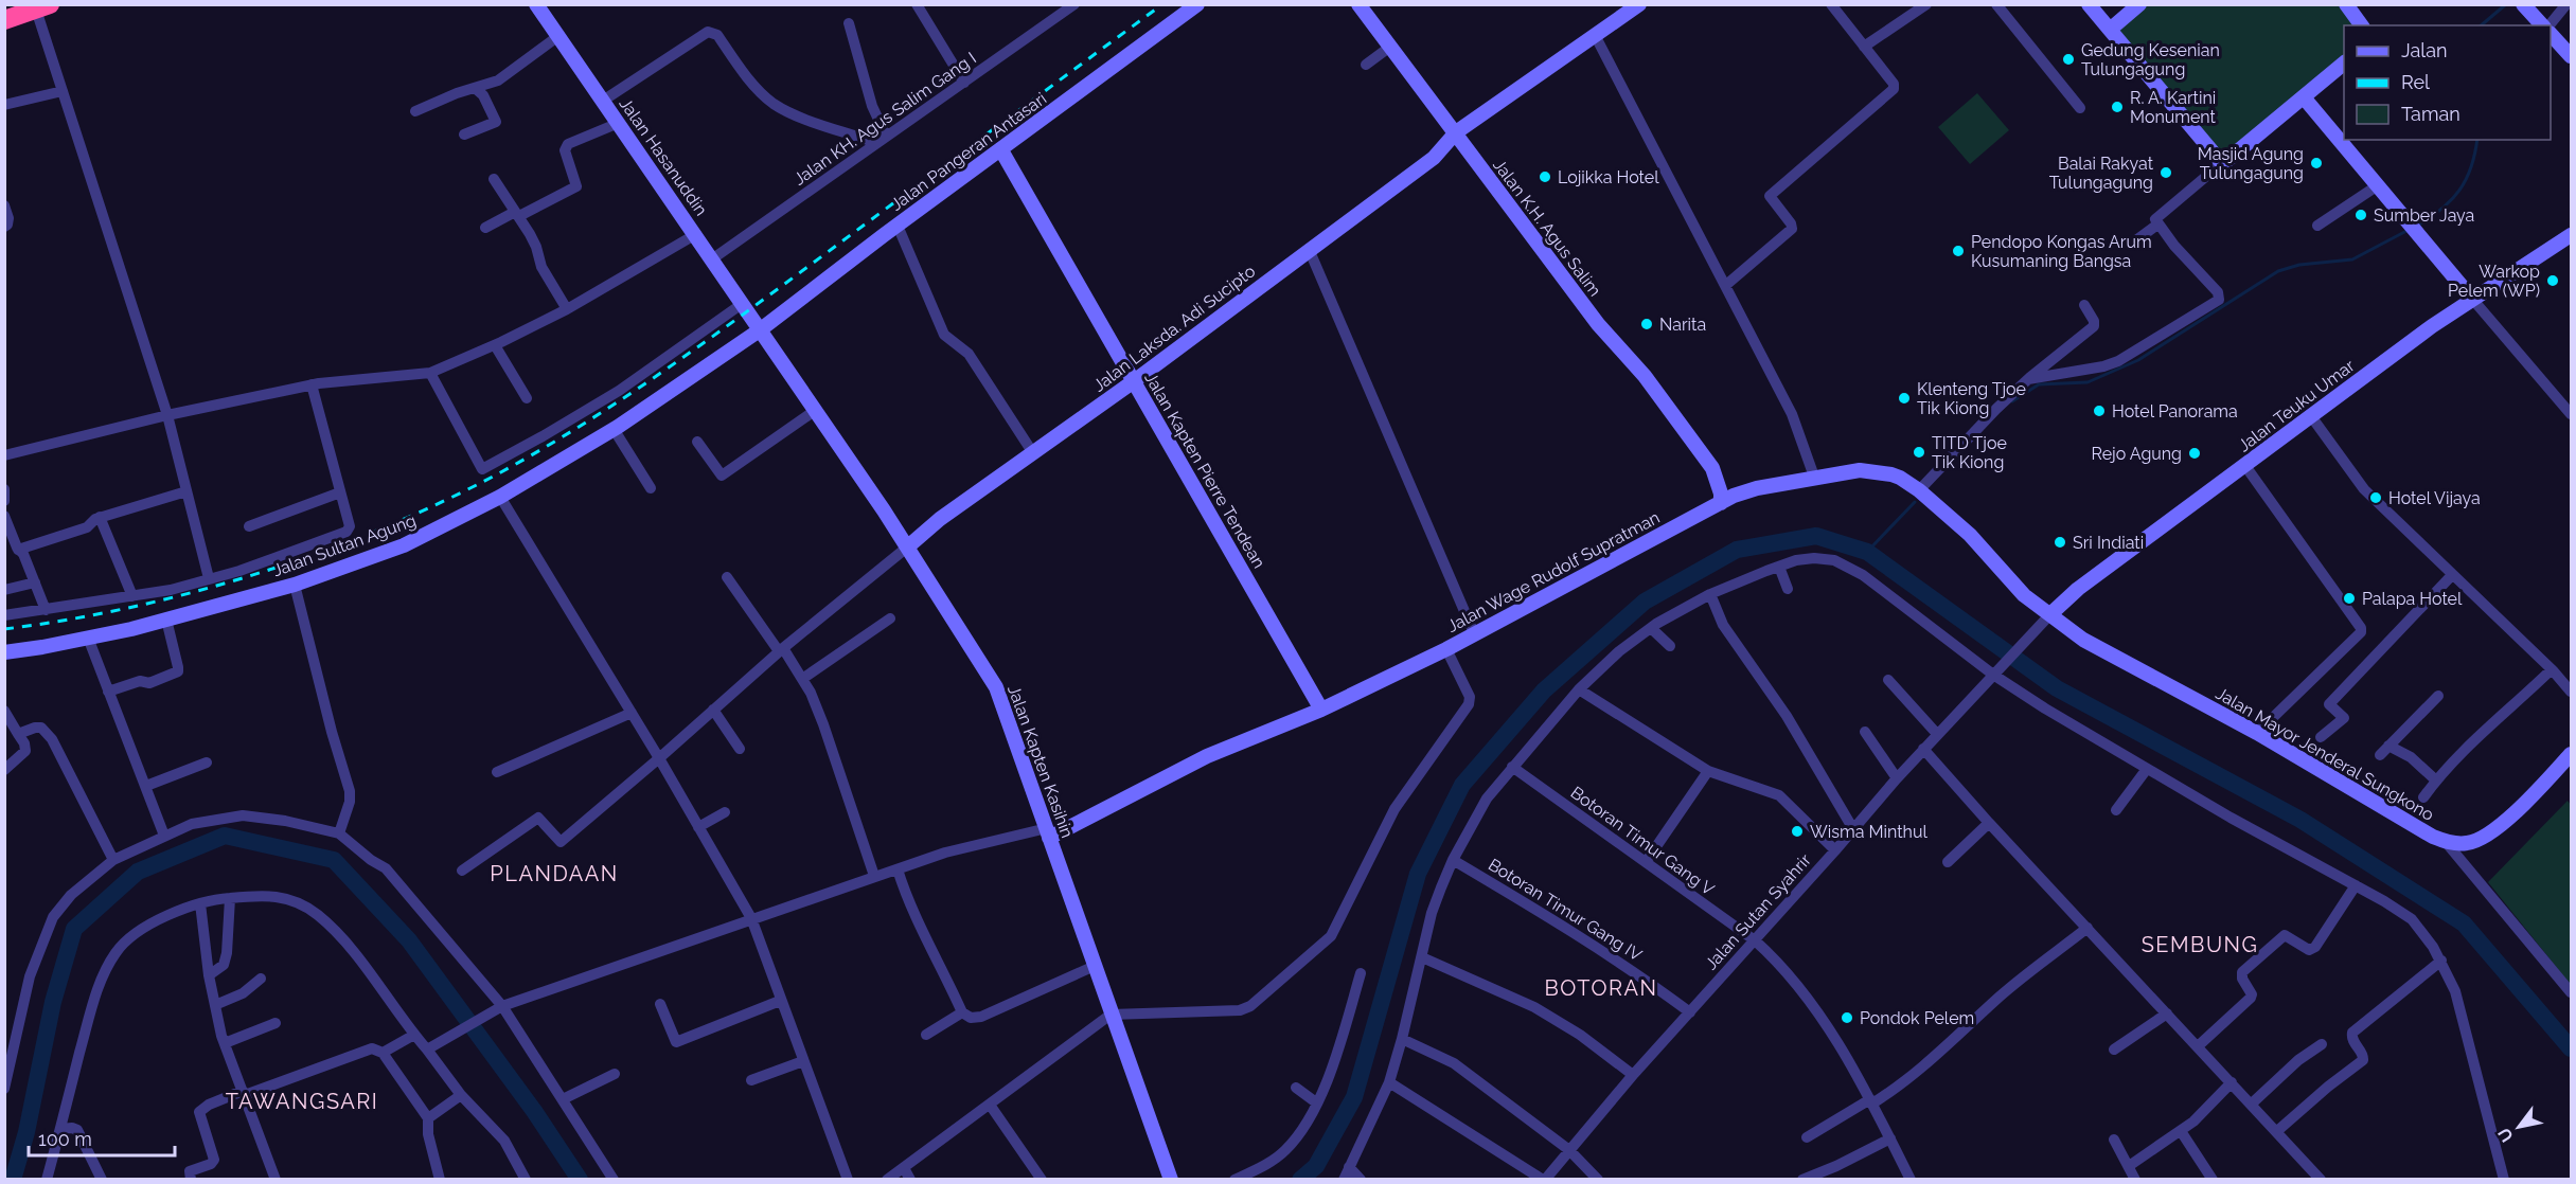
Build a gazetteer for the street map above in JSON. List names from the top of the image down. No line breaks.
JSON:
{"streets":{"street":["Jalan KH. Agus Salim Gang I","Jalan Pangeran Antasari","Jalan Hasanuddin","Jalan K.H. Agus Salim","Jalan Laksda. Adi Sucipto","Jalan Teuku Umar","Jalan Kapten Pierre Tendean","Jalan Sultan Agung","Jalan Wage Rudolf Supratman","Jalan Mayor Jenderal Sungkono","Jalan Kapten Kasihin","Botoran Timur Gang V","Botoran Timur Gang IV","Jalan Sutan Syahrir"]},"crossings":[["Jalan KH. Agus Salim Gang I","Jalan Hasanuddin"],["Jalan Pangeran Antasari","Jalan Hasanuddin"],["Jalan Pangeran Antasari","Jalan Kapten Pierre Tendean"],["Jalan Pangeran Antasari","Jalan Sultan Agung"],["Jalan Pangeran Antasari","Jalan Kapten Kasihin"],["Jalan Hasanuddin","Jalan Sultan Agung"],["Jalan Hasanuddin","Jalan Kapten Kasihin"],["Jalan K.H. Agus Salim","Jalan Laksda. Adi Sucipto"],["Jalan K.H. Agus Salim","Jalan Wage Rudolf Supratman"],["Jalan Laksda. Adi Sucipto","Jalan Kapten Pierre Tendean"],["Jalan Laksda. Adi Sucipto","Jalan Kapten Kasihin"],["Jalan Teuku Umar","Jalan Wage Rudolf Supratman"],["Jalan Teuku Umar","Jalan Mayor Jenderal Sungkono"],["Jalan Teuku Umar","Jalan Sutan Syahrir"],["Jalan Kapten Pierre Tendean","Jalan Wage Rudolf Supratman"],["Jalan Sultan Agung","Jalan Kapten Kasihin"],["Jalan Wage Rudolf Supratman","Jalan Mayor Jenderal Sungkono"],["Jalan Wage Rudolf Supratman","Jalan Kapten Kasihin"],["Jalan Wage Rudolf Supratman","Jalan Sutan Syahrir"],["Jalan Mayor Jenderal Sungkono","Jalan Sutan Syahrir"],["Botoran Timur Gang V","Jalan Sutan Syahrir"],["Botoran Timur Gang IV","Jalan Sutan Syahrir"]],"districts":["PLANDAAN","SEMBUNG","BOTORAN","TAWANGSARI"],"places":["Gedung Kesenian Tulungagung","R. A. Kartini Monument","Masjid Agung Tulungagung","Balai Rakyat Tulungagung","Lojikka Hotel","Sumber Jaya","Pendopo Kongas Arum Kusumaning Bangsa","Warkop Pelem (WP)","Narita","Klenteng Tjoe Tik Kiong","Hotel Panorama","TITD Tjoe Tik Kiong","Rejo Agung","Hotel Vijaya","Sri Indiati","Palapa Hotel","Wisma Minthul","Pondok Pelem"],"legend":["Jalan","Rel","Taman"],"scale_bar":"100 m","north":"bottom left"}
